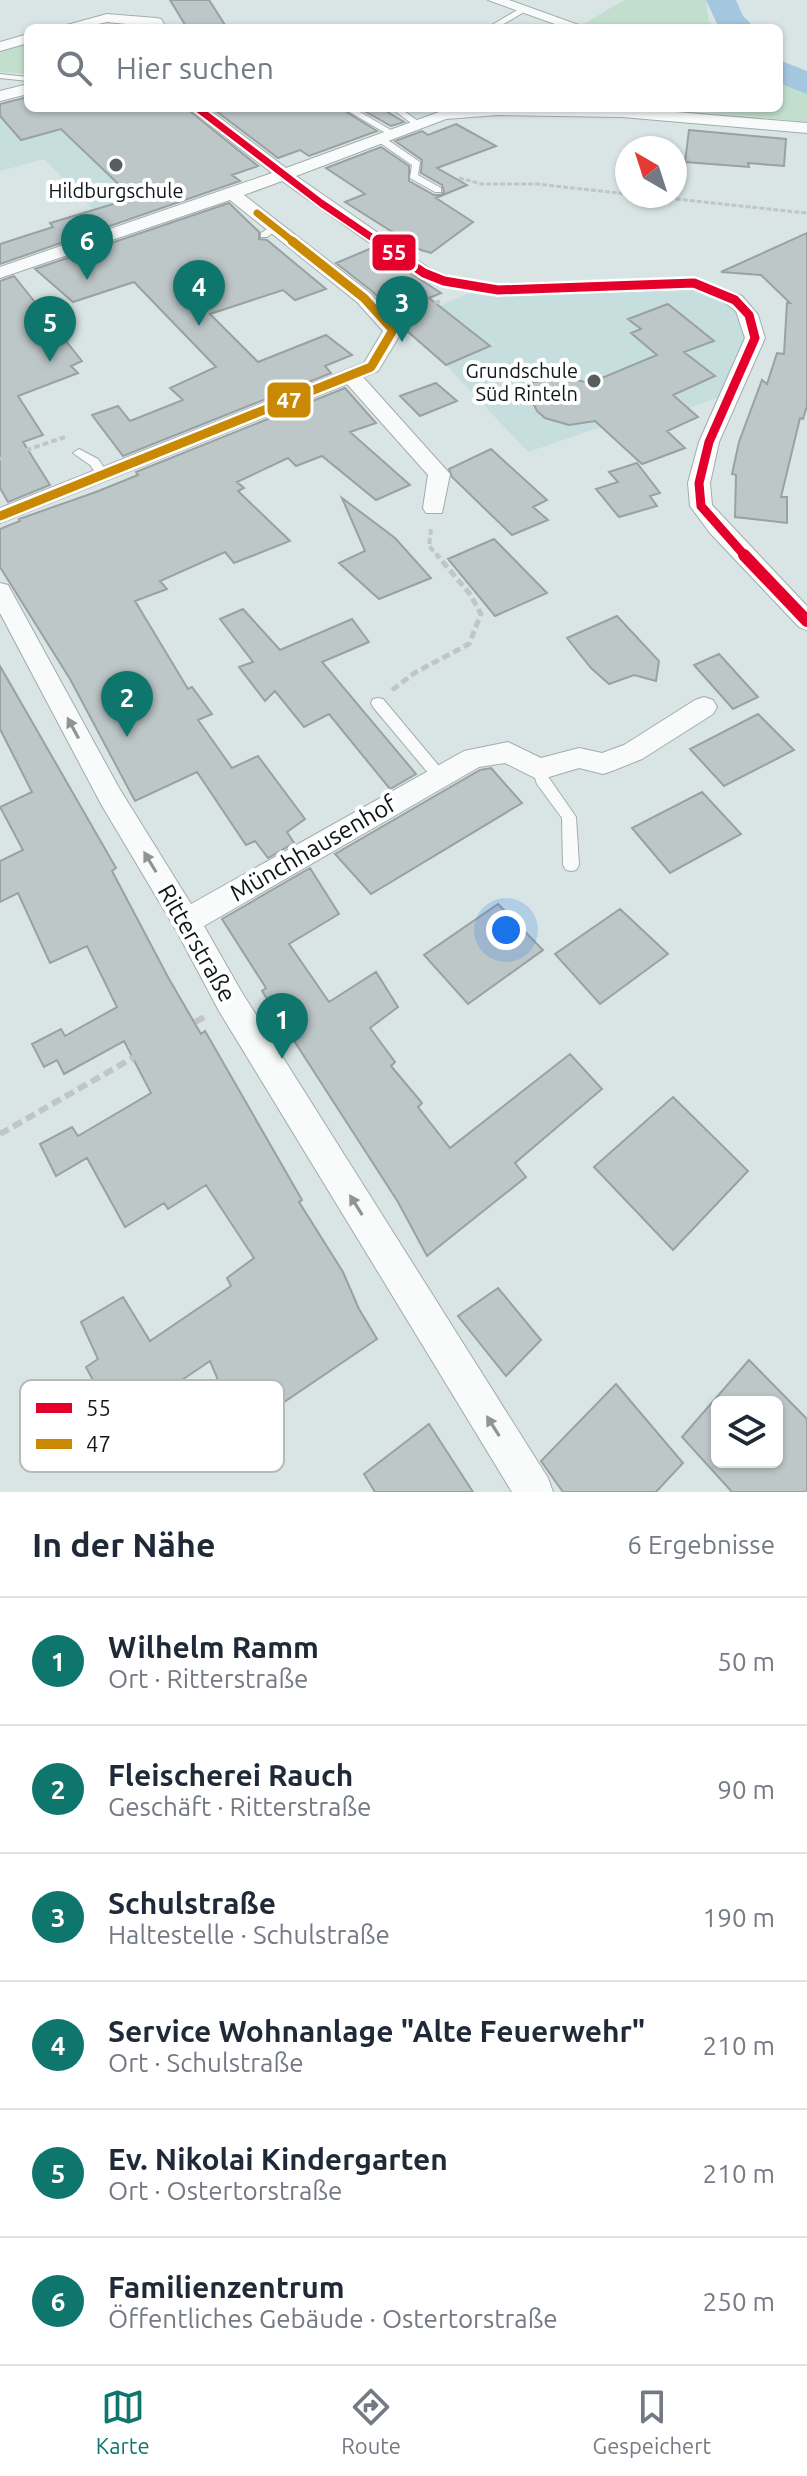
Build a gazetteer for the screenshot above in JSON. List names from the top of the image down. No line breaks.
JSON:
{"streets":{"street":["Münchhausenhof","Ritterstraße"]},"crossings":[["Münchhausenhof","Ritterstraße"]],"one_way":["Ritterstraße"],"places":["Hildburgschule","Grundschule Süd Rinteln"],"lines":["transit line 55","transit line 47"],"legend":["55","47"],"north":"top left","page":{"search":"Hier suchen","pins":["6","4","3","5","2","1"],"heading":["In der Nähe","6 Ergebnisse"],"list":[{"mark":"1","name":"Wilhelm Ramm","note":"Ort · Ritterstraße","value":"50 m"},{"mark":"2","name":"Fleischerei Rauch","note":"Geschäft · Ritterstraße","value":"90 m"},{"mark":"3","name":"Schulstraße","note":"Haltestelle · Schulstraße","value":"190 m"},{"mark":"4","name":"Service Wohnanlage \"Alte Feuerwehr\"","note":"Ort · Schulstraße","value":"210 m"},{"mark":"5","name":"Ev. Nikolai Kindergarten","note":"Ort · Ostertorstraße","value":"210 m"},{"mark":"6","name":"Familienzentrum","note":"Öffentliches Gebäude · Ostertorstraße","value":"250 m"}],"nav":["Karte","Route","Gespeichert"]}}
